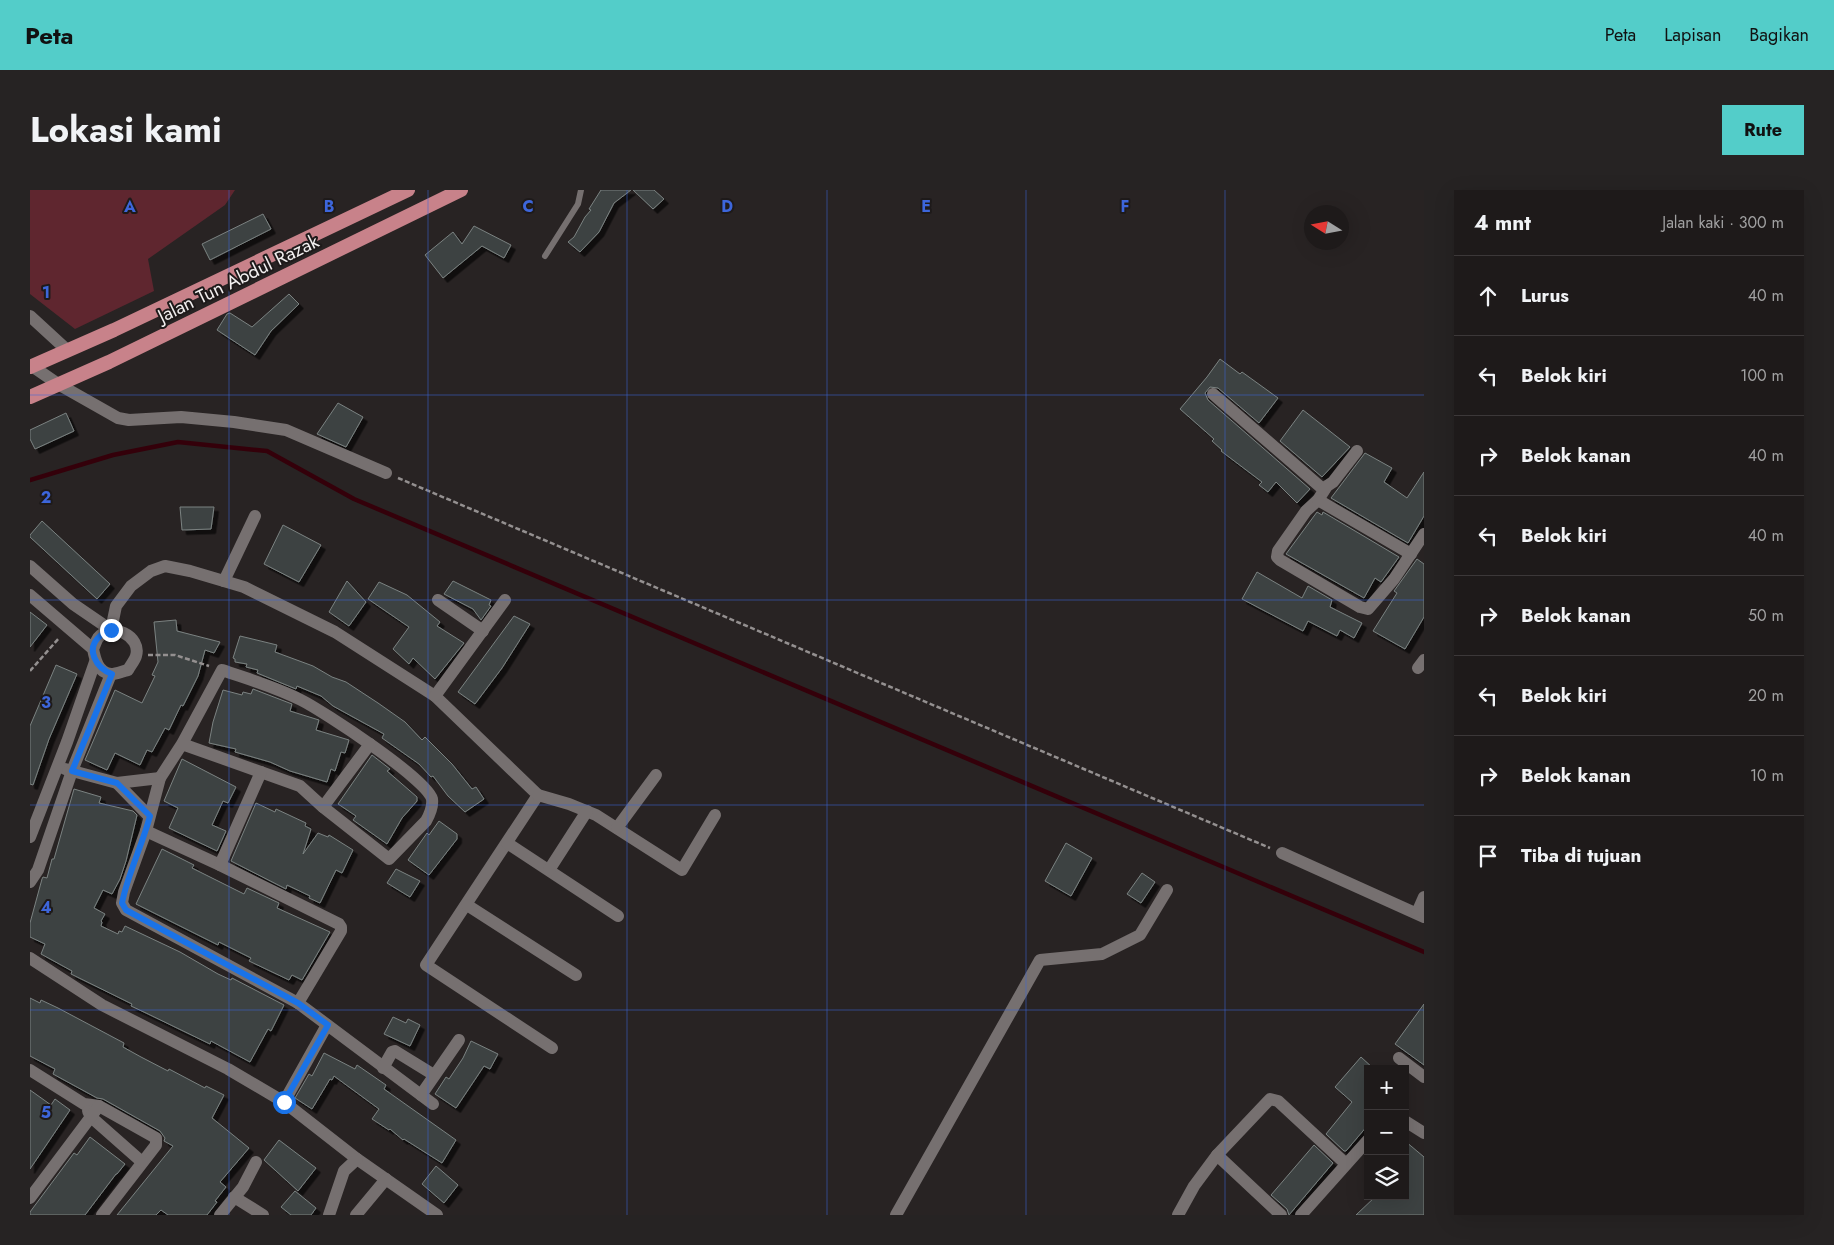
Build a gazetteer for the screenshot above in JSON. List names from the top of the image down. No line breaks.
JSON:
{"streets":{"main road":["Jalan Tun Abdul Razak"]},"north":"left","page":{"header":"Peta","nav":["Peta","Lapisan","Bagikan"],"title":"Lokasi kami","buttons":"Rute","heading":["4 mnt","Jalan kaki · 300 m"],"list":[["Lurus","40 m"],["Belok kiri","100 m"],["Belok kanan","40 m"],["Belok kiri","40 m"],["Belok kanan","50 m"],["Belok kiri","20 m"],["Belok kanan","10 m"],"Tiba di tujuan"],"map_buttons":["+","−"]},"grid":{"columns":["A","B","C","D","E","F"],"rows":["1","2","3","4","5"]}}
